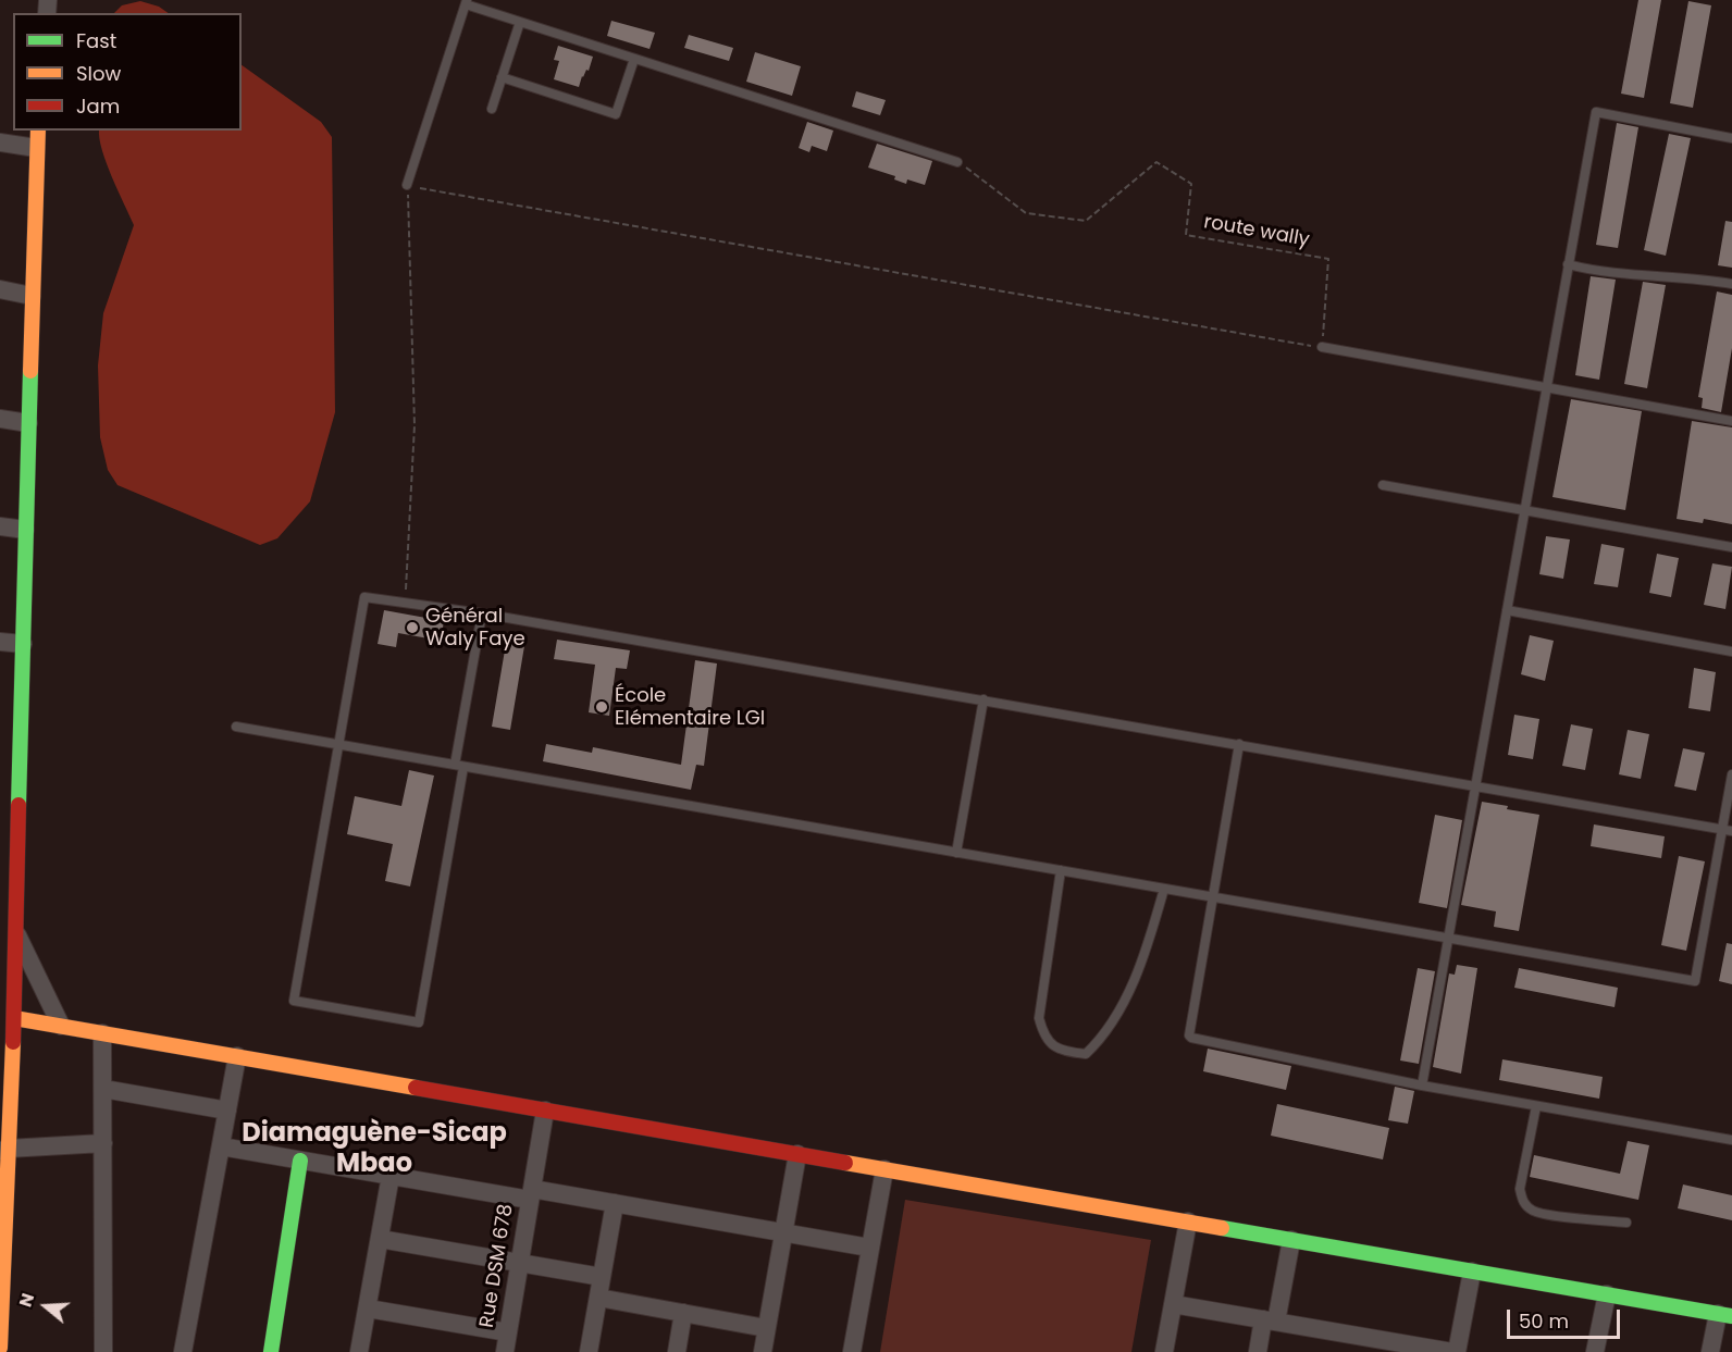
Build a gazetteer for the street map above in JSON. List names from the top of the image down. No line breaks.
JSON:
{"streets":{"street":["Rue DSM 678"],"path":["route wally"]},"districts":["Diamaguène-Sicap Mbao"],"places":["Général Waly Faye","École Elémentaire LGI"],"legend":["Fast","Slow","Jam"],"scale_bar":"50 m","north":"left"}
